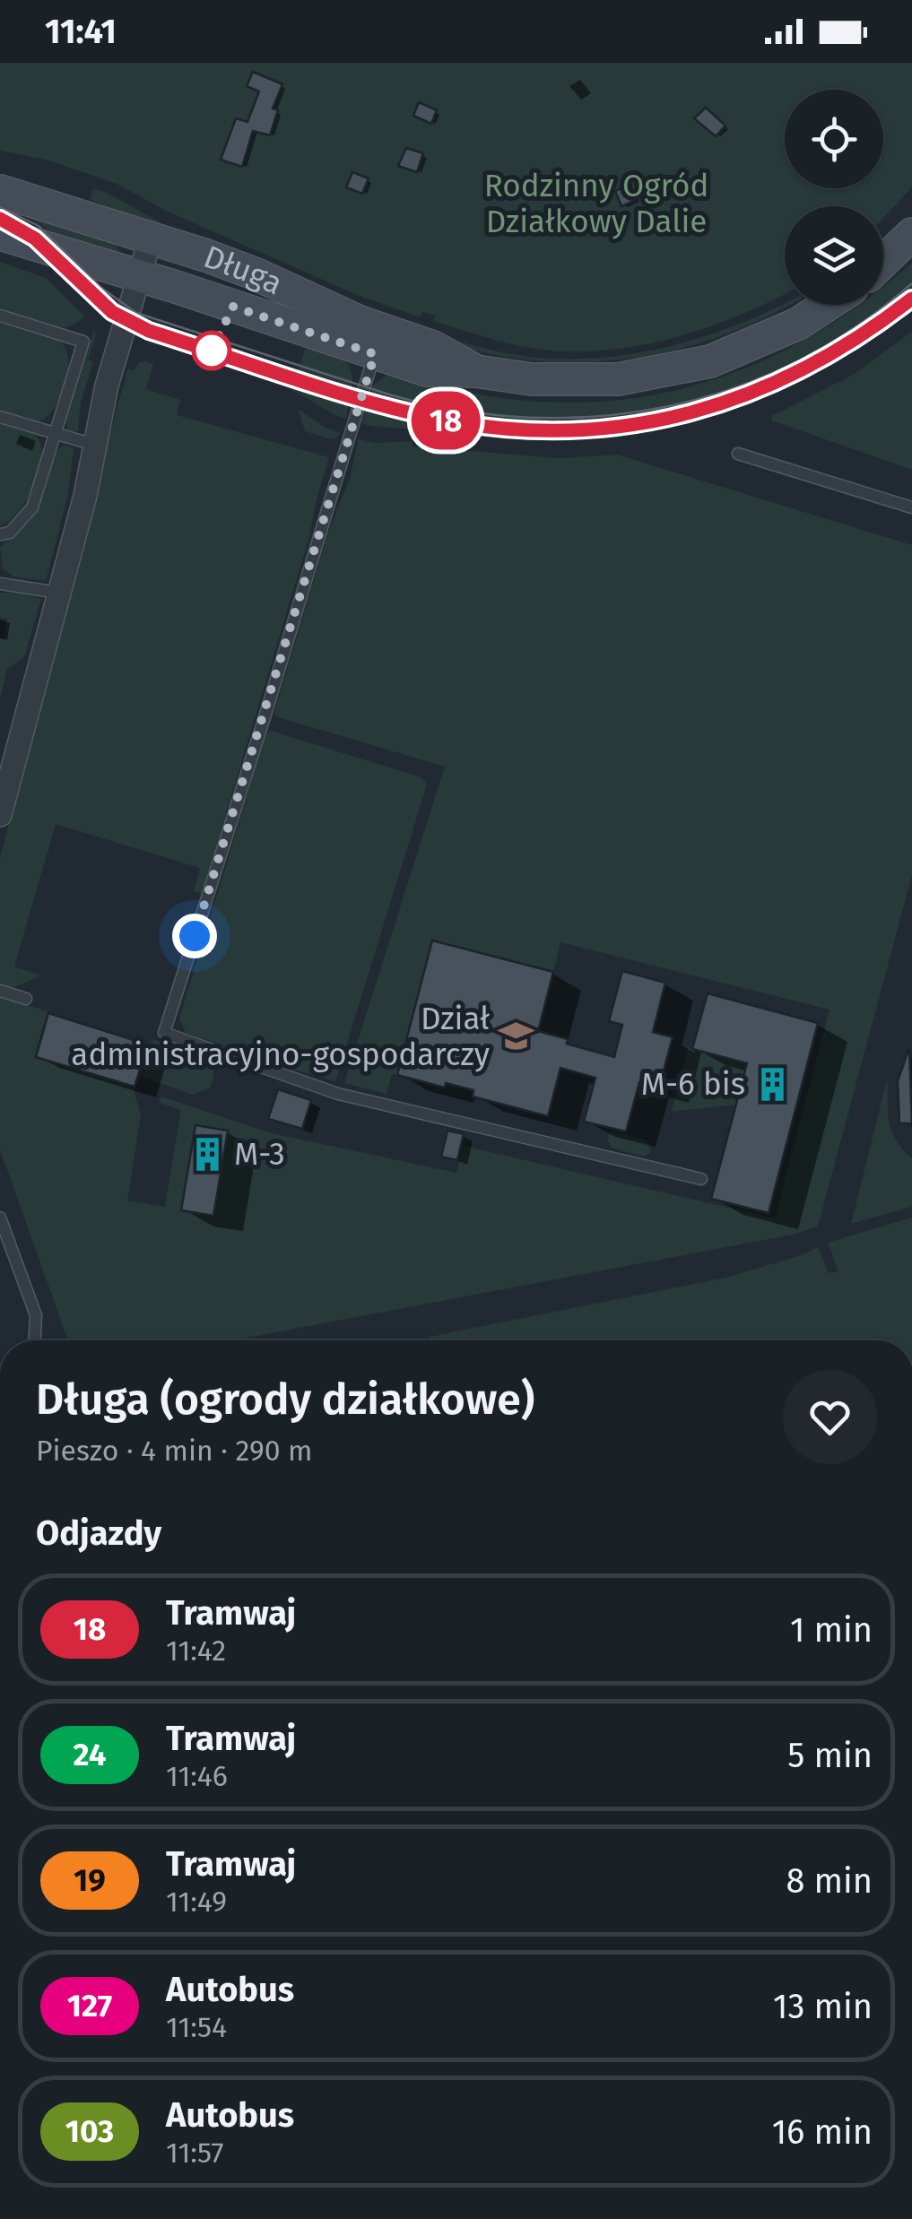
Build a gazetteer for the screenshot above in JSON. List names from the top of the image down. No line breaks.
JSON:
{"streets":{"street":["Długa"]},"parks":["Rodzinny Ogród Działkowy Dalie"],"places":{"school or university":["Dział administracyjno-gospodarczy"],"building":["M-6 bis","M-3"]},"lines":["tram line 18"],"page":{"status":"11:41","on_map":"18","heading":[["Długa (ogrody działkowe)","Pieszo · 4 min · 290 m"],"Odjazdy"],"list":[{"mark":"18","name":"Tramwaj","note":"11:42","value":"1 min"},{"mark":"24","name":"Tramwaj","note":"11:46","value":"5 min"},{"mark":"19","name":"Tramwaj","note":"11:49","value":"8 min"},{"mark":"127","name":"Autobus","note":"11:54","value":"13 min"},{"mark":"103","name":"Autobus","note":"11:57","value":"16 min"}]}}
